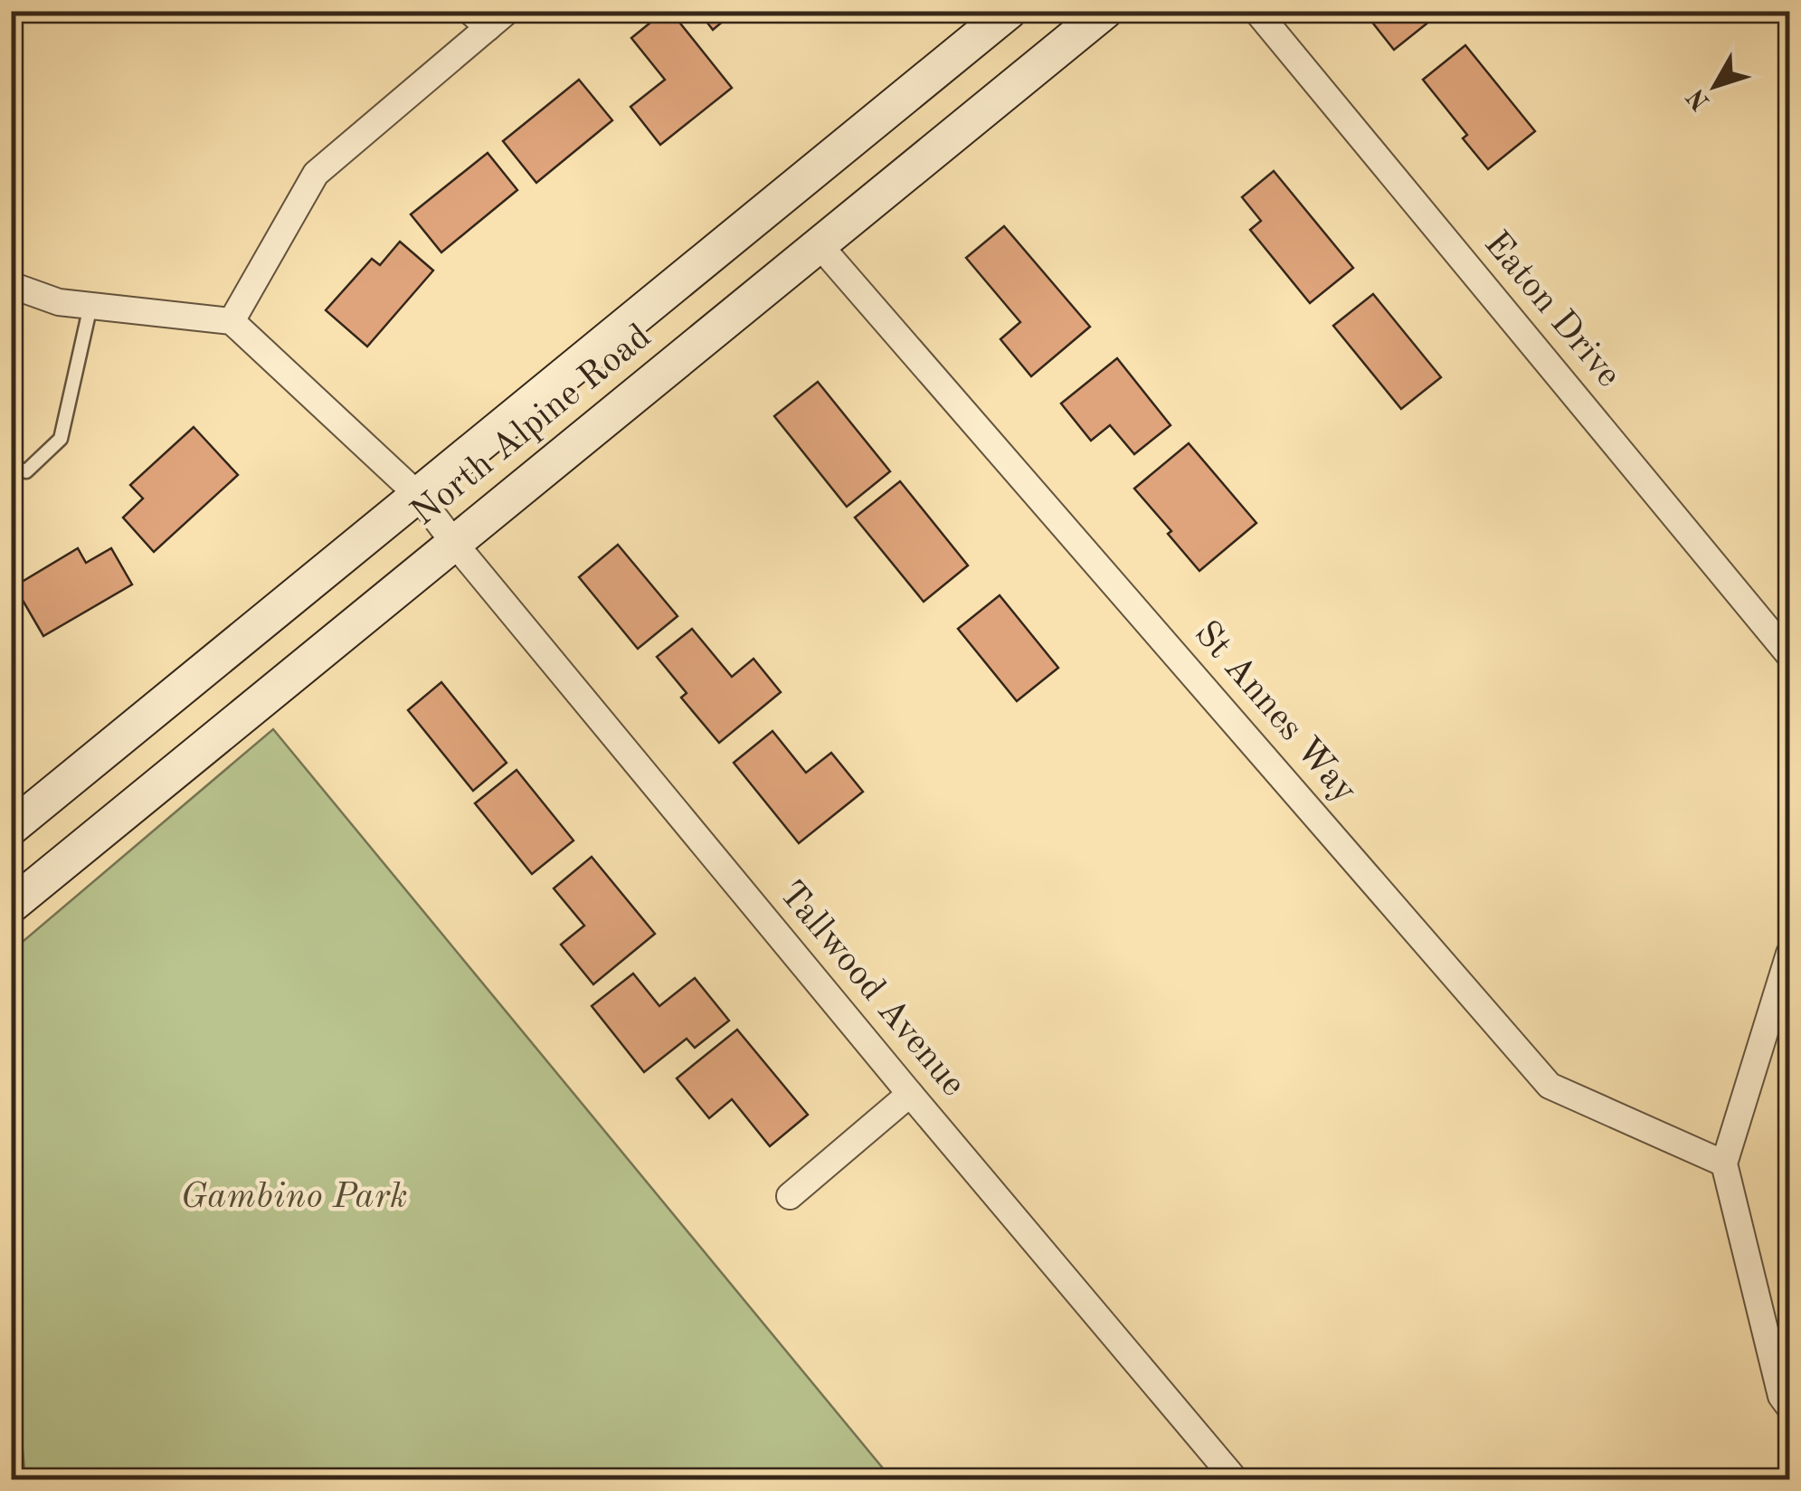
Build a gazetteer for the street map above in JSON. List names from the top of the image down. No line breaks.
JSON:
{"streets":{"main road":["North Alpine Road"],"street":["Eaton Drive","St Annes Way","Tallwood Avenue"]},"crossings":[["North Alpine Road","St Annes Way"],["North Alpine Road","Tallwood Avenue"]],"parks":["Gambino Park"],"north":"bottom left"}
